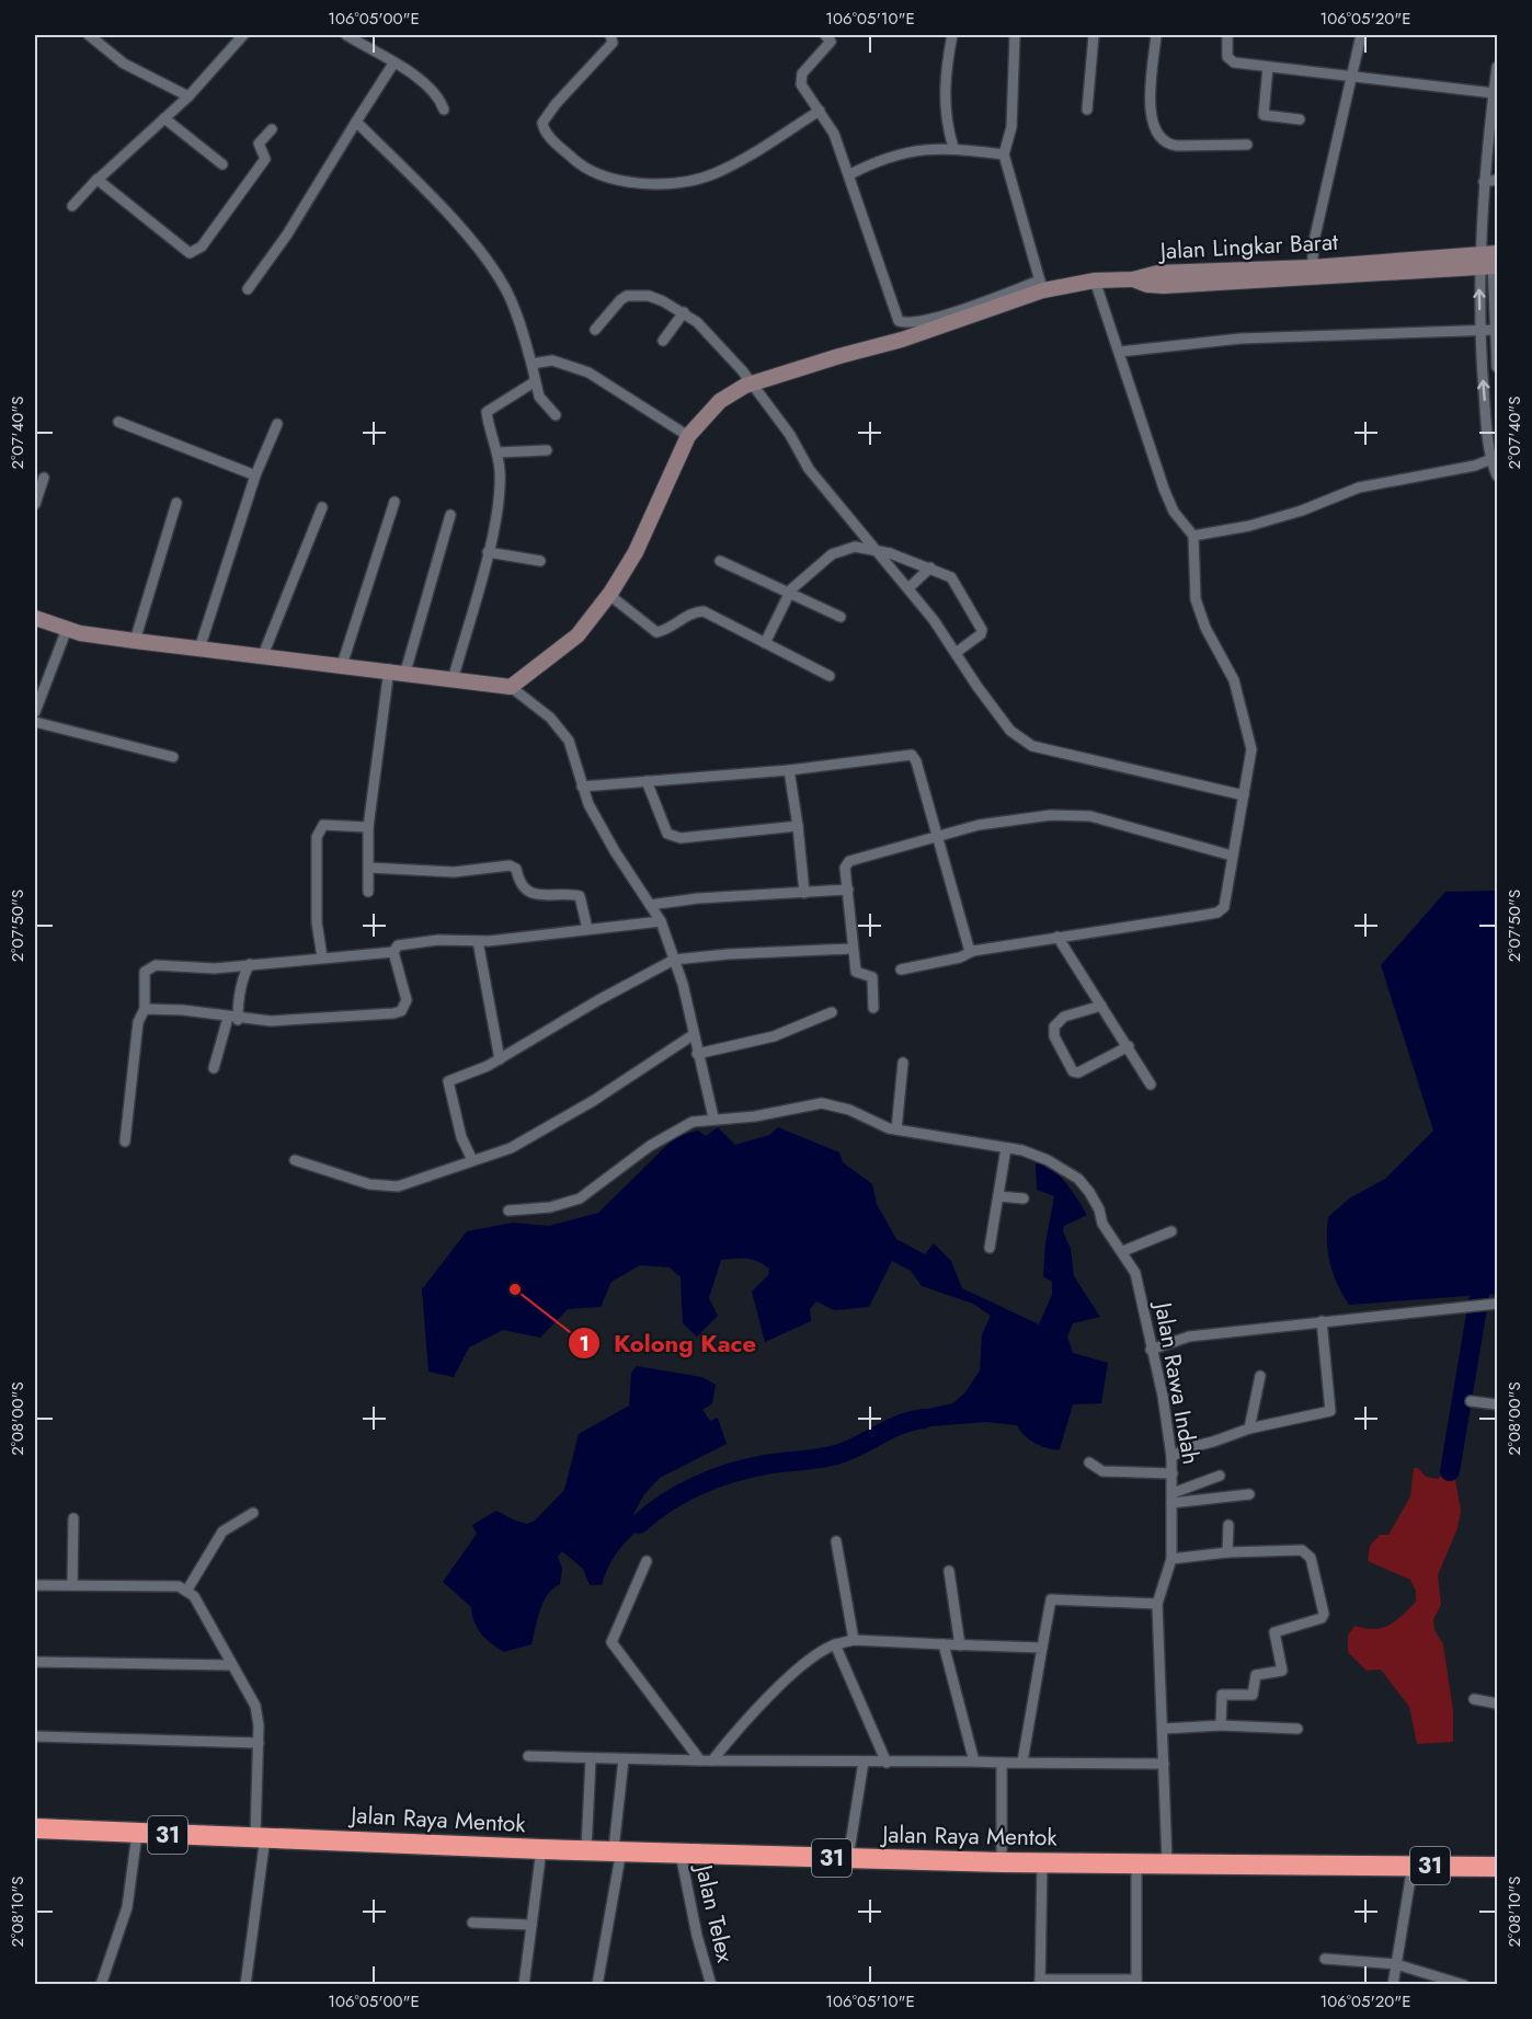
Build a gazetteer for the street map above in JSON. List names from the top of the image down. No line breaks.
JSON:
{"streets":{"highway":["Jalan Raya Mentok","31"],"street":["Jalan Lingkar Barat","Jalan Rawa Indah","Jalan Telex"]},"crossings":[["Jalan Rawa Indah","Jalan Raya Mentok"],["Jalan Raya Mentok","31"],["Jalan Raya Mentok","Jalan Telex"]],"places":["Kolong Kace"],"coordinates":["106°05'00\"E","106°05'10\"E","106°05'20\"E","2°07'40\"S","2°07'50\"S","2°08'00\"S","2°08'10\"S"]}
